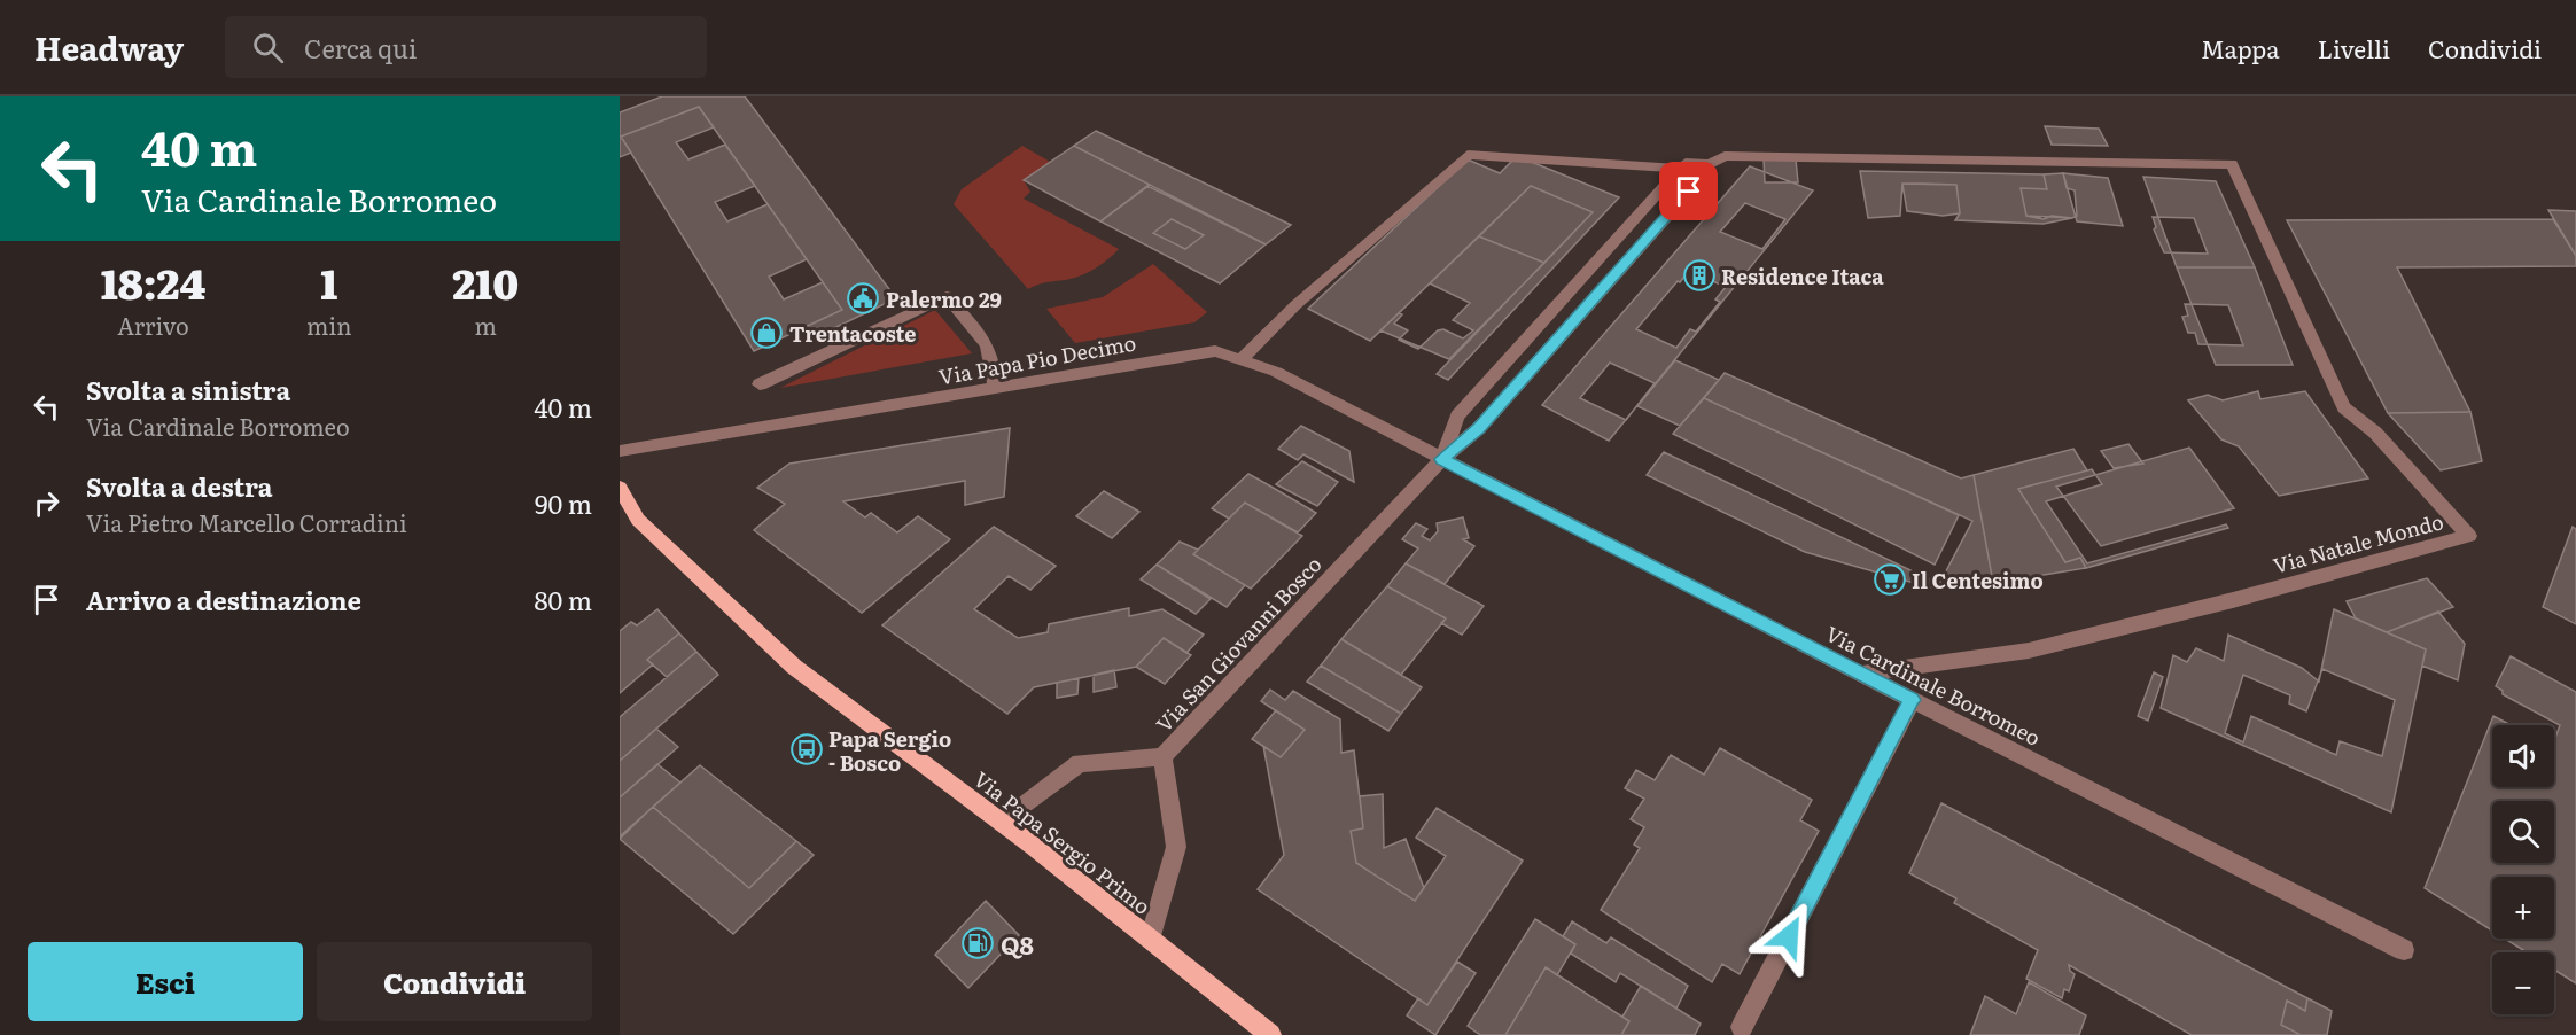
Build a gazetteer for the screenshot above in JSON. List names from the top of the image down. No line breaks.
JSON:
{"streets":{"main road":["Via Papa Sergio Primo"],"street":["Via Papa Pio Decimo","Via Natale Mondo","Via San Giovanni Bosco","Via Cardinale Borromeo"]},"crossings":[["Via Papa Pio Decimo","Via San Giovanni Bosco"],["Via Papa Pio Decimo","Via Cardinale Borromeo"],["Via Natale Mondo","Via San Giovanni Bosco"],["Via Natale Mondo","Via Cardinale Borromeo"],["Via San Giovanni Bosco","Via Cardinale Borromeo"],["Via San Giovanni Bosco","Via Papa Sergio Primo"]],"places":{"building":["Residence Itaca"],"public building":["Palermo 29"],"shop":["Trentacoste"],"supermarket":["Il Centesimo"],"bus stop":["Papa Sergio - Bosco"],"fuel station":["Q8"]},"page":{"header":"Headway","search":"Cerca qui","nav":["Mappa","Livelli","Condividi"],"turn":["40 m","Via Cardinale Borromeo"],"eta":["18:24","Arrivo","1","min","210","m"],"list":[{"name":"Svolta a sinistra","note":"Via Cardinale Borromeo","value":"40 m"},{"name":"Svolta a destra","note":"Via Pietro Marcello Corradini","value":"90 m"},{"name":"Arrivo a destinazione","value":"80 m"}],"map_buttons":["+","−"],"buttons":["Esci","Condividi"]}}
